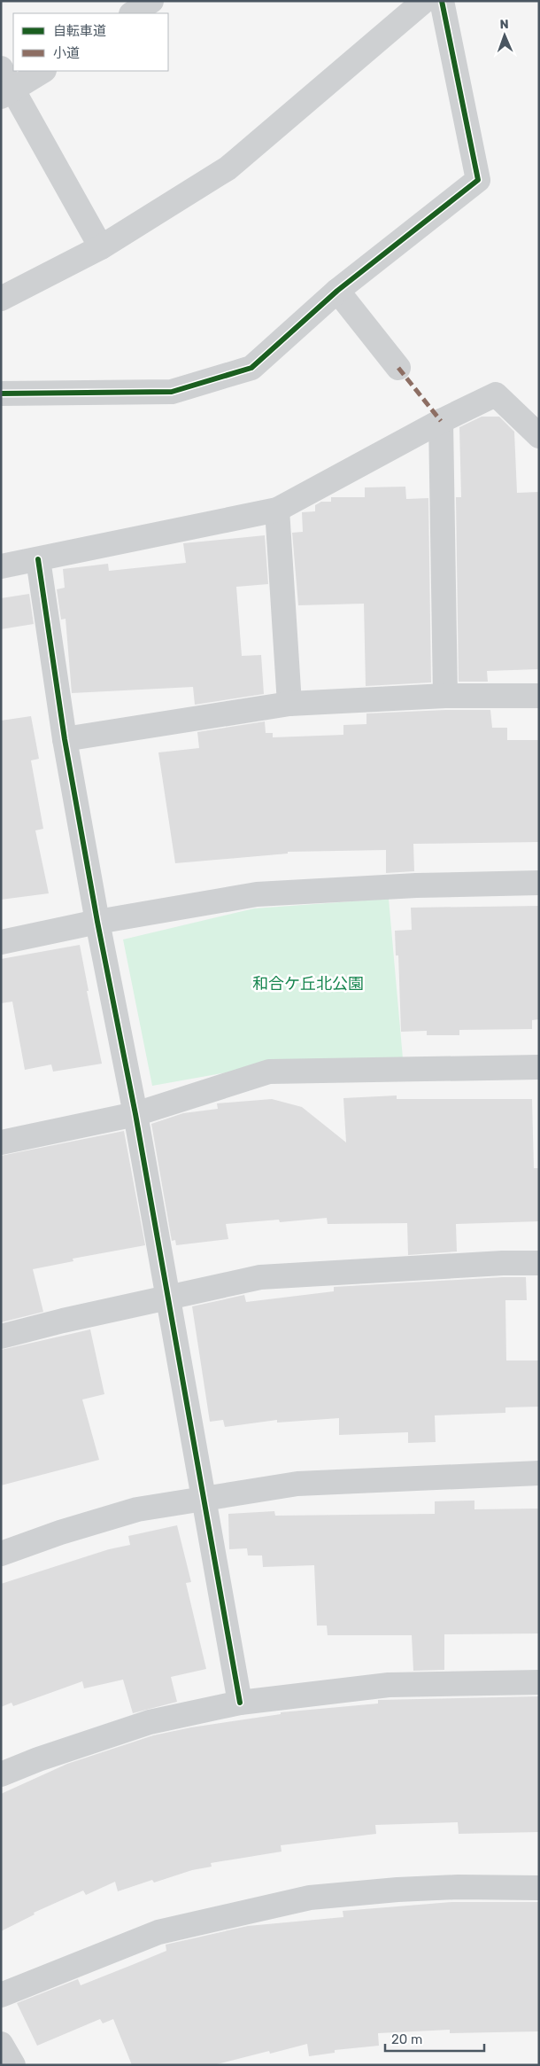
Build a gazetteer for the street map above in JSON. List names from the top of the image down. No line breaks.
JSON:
{"parks":["和合ケ丘北公園"],"legend":["自転車道","小道"],"scale_bar":"20 m","north":"top"}
